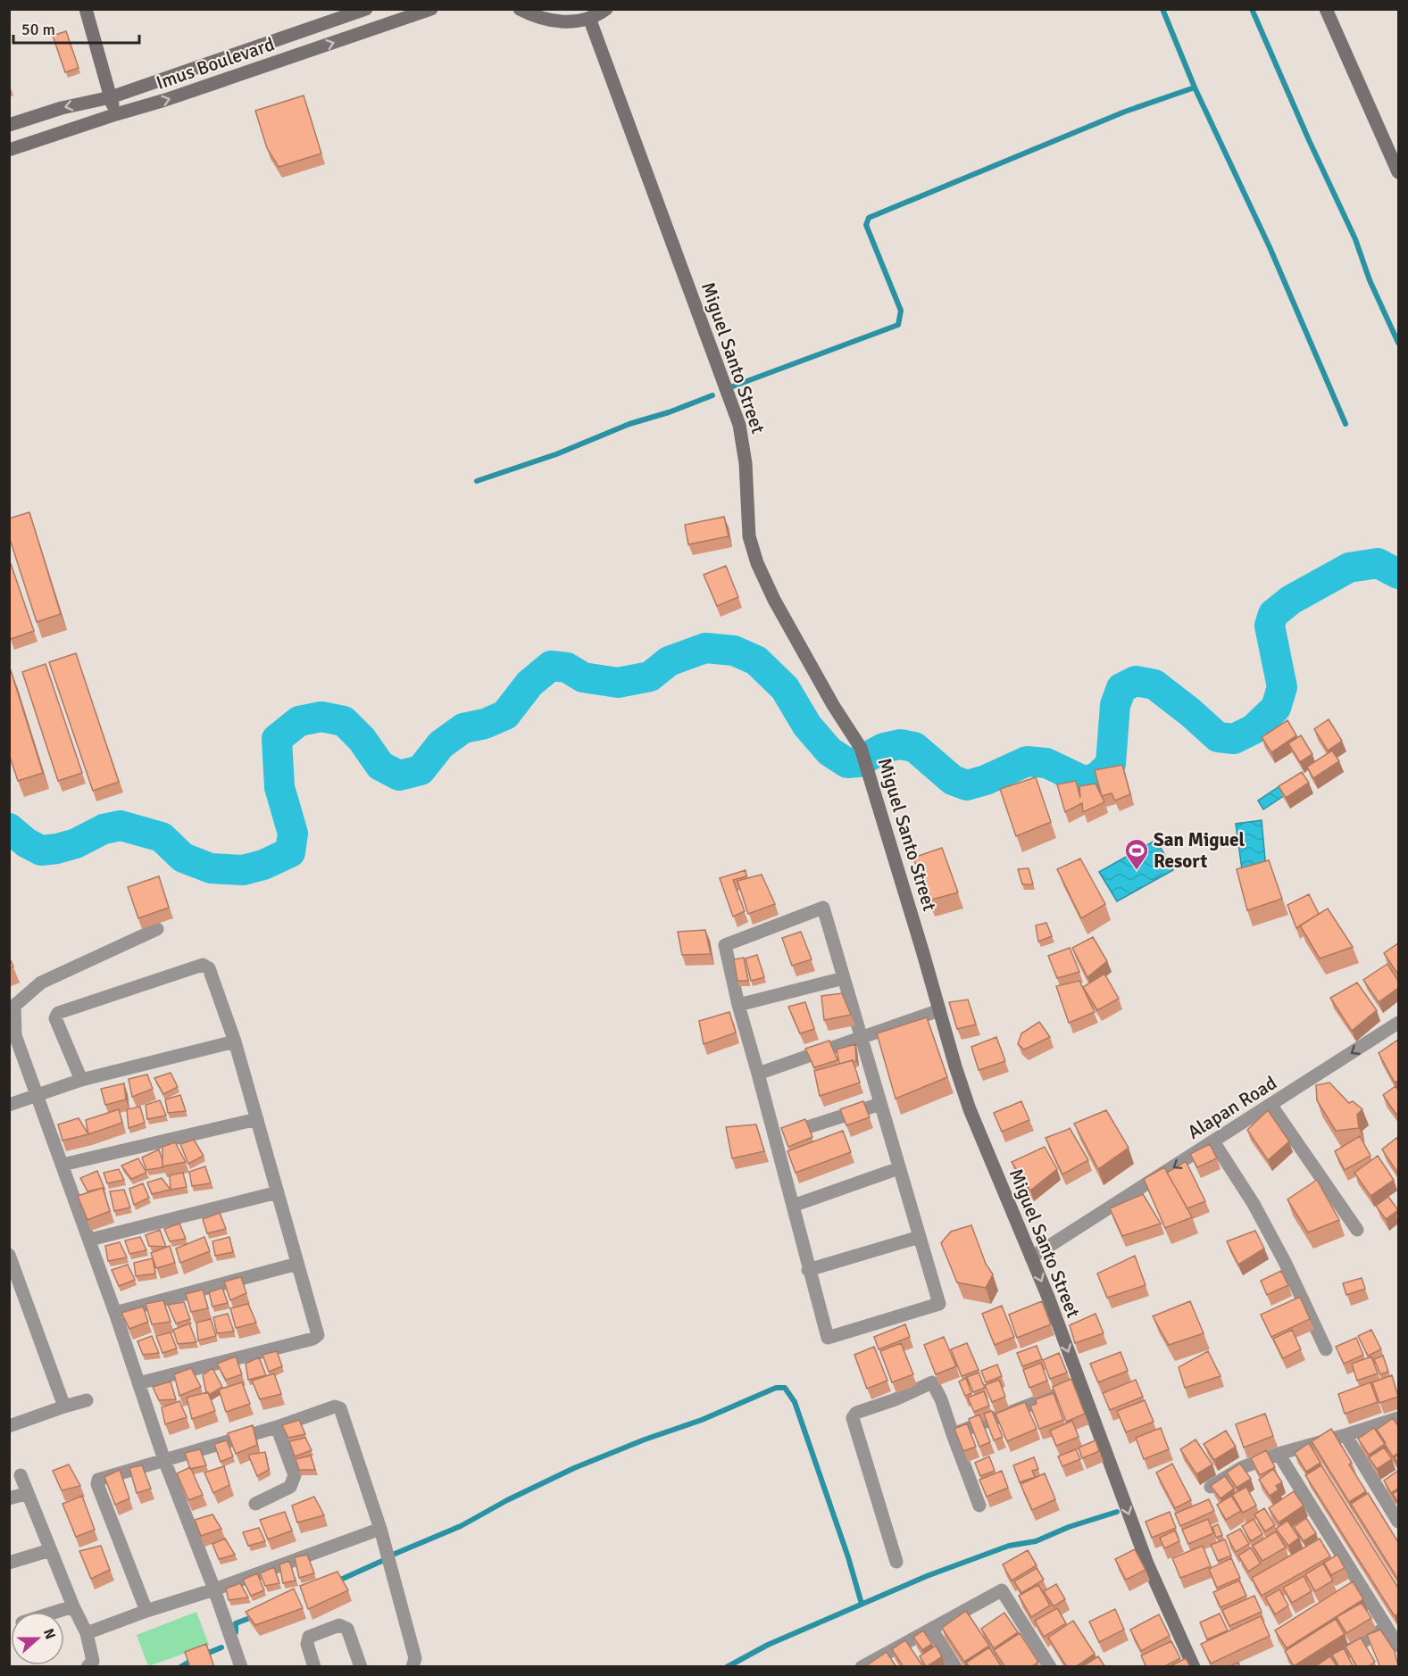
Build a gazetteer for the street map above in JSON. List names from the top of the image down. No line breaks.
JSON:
{"streets":{"main road":["Imus Boulevard","Miguel Santo Street"],"street":["Alapan Road"]},"crossings":[["Miguel Santo Street","Alapan Road"]],"one_way":["Alapan Road"],"places":{"sports":["San Miguel Resort"]},"scale_bar":"50 m","north":"right"}
